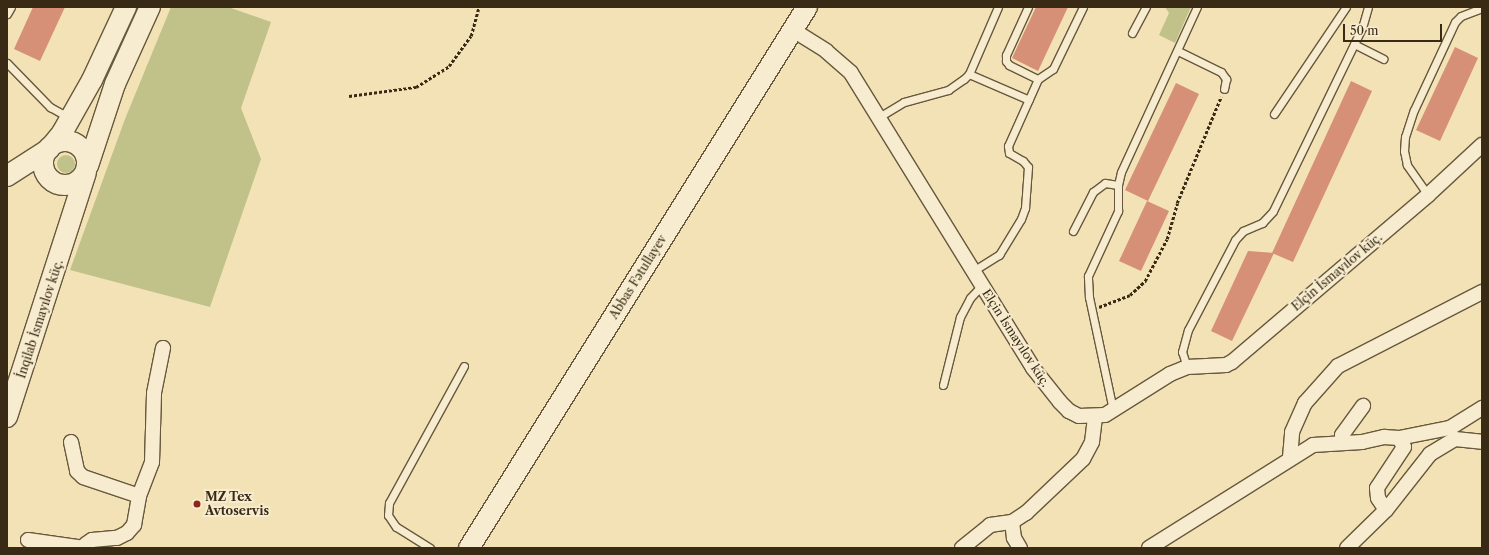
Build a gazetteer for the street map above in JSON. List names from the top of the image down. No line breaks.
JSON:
{"streets":{"main road":["Abbas Fətullayev","İnqilab İsmayılov küç."],"street":["Elçin İsmayılov küç."]},"crossings":[["Elçin İsmayılov küç.","Abbas Fətullayev"]],"places":["MZ Tex Avtoservis"],"scale_bar":"50 m"}
